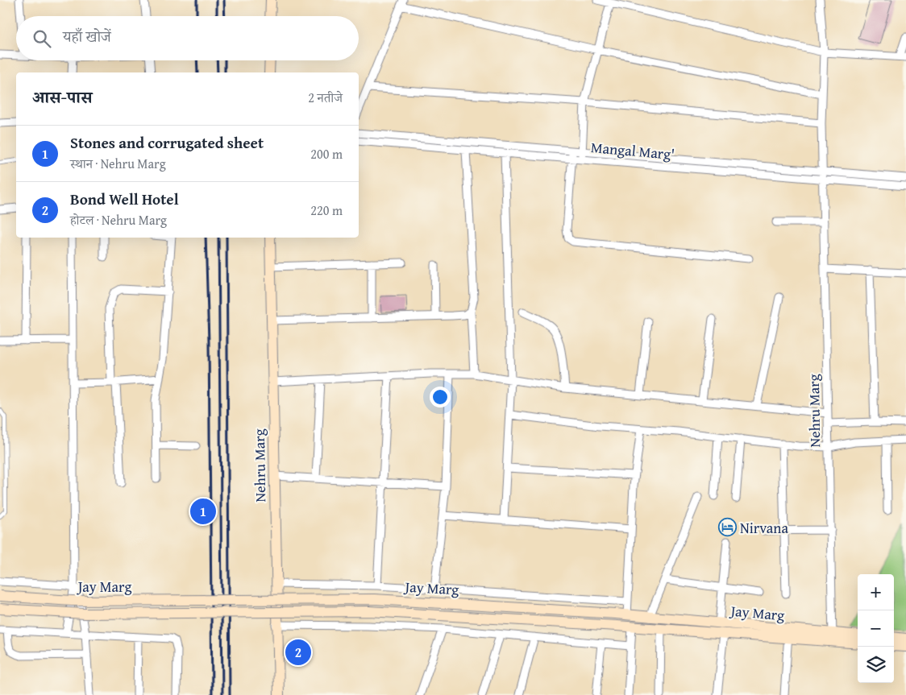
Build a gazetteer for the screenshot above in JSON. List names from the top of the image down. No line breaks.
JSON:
{"streets":{"main road":["Nehru Marg","Jay Marg"],"street":["Mangal Marg'"]},"crossings":[["Mangal Marg'","Nehru Marg"],["Nehru Marg","Jay Marg"]],"places":{"hotel":["Nirvana"]},"page":{"search":"यहाँ खोजें","heading":["आस-पास","2 नतीजे"],"list":[{"mark":"1","name":"Stones and corrugated sheet","note":"स्थान · Nehru Marg","value":"200 m"},{"mark":"2","name":"Bond Well Hotel","note":"होटल · Nehru Marg","value":"220 m"}],"pins":["1","2"],"map_buttons":["+","−"]}}
